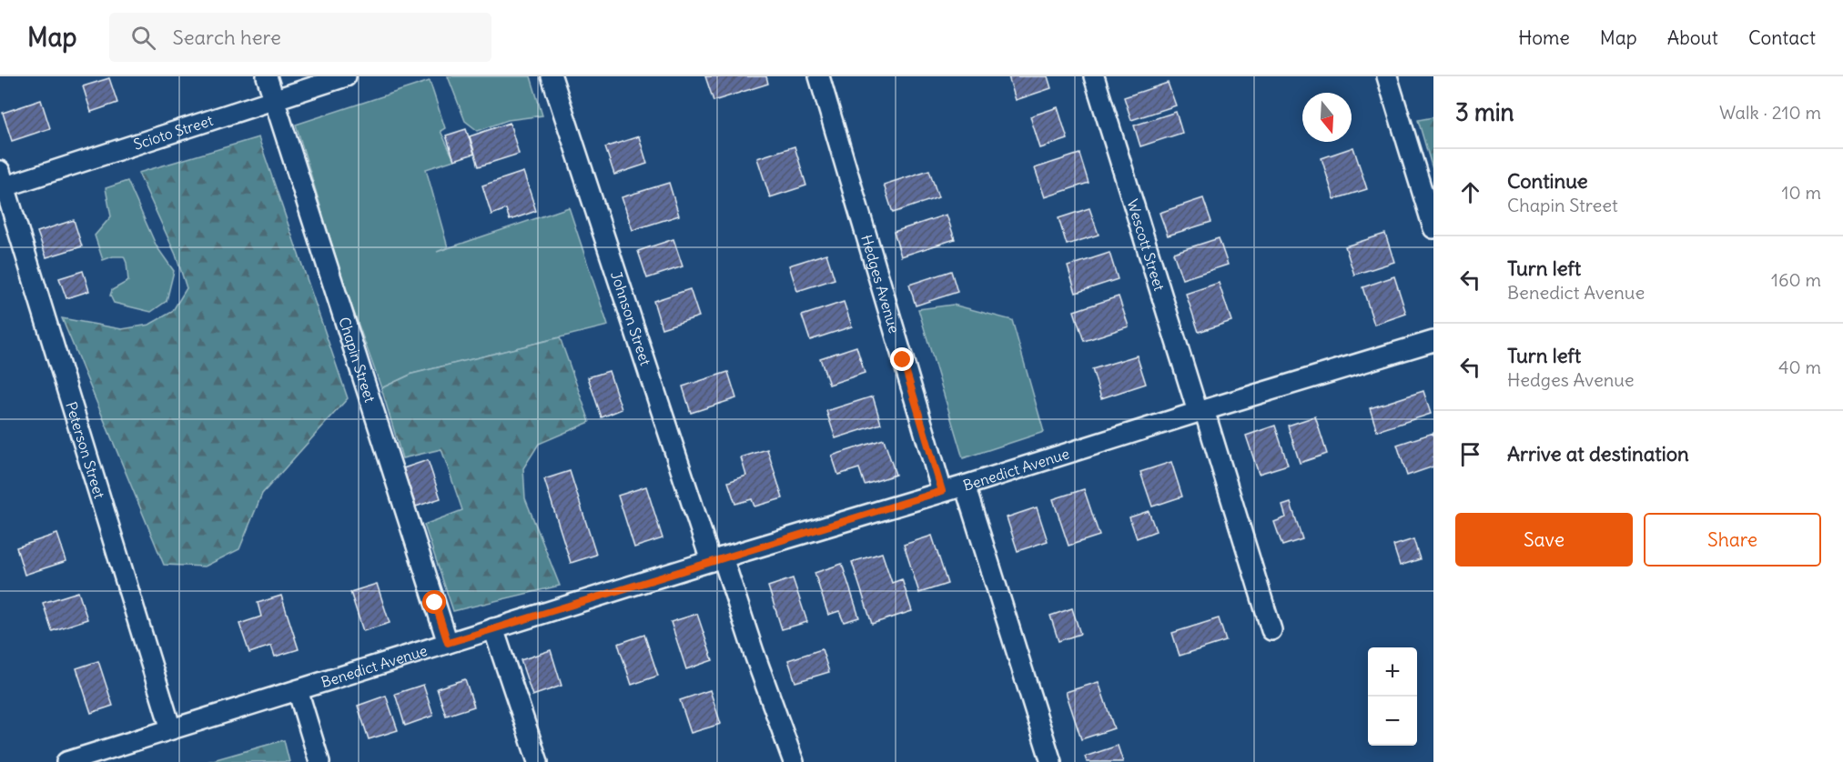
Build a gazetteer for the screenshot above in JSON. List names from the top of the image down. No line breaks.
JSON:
{"streets":{"street":["Scioto Street","Wescott Street","Hedges Avenue","Johnson Street","Chapin Street","Peterson Street","Benedict Avenue"]},"crossings":[["Scioto Street","Chapin Street"],["Scioto Street","Peterson Street"],["Wescott Street","Benedict Avenue"],["Hedges Avenue","Benedict Avenue"],["Johnson Street","Benedict Avenue"],["Chapin Street","Benedict Avenue"],["Peterson Street","Benedict Avenue"]],"north":"bottom","page":{"header":"Map","search":"Search here","nav":["Home","Map","About","Contact"],"heading":["3 min","Walk · 210 m"],"list":[["Continue","Chapin Street","10 m"],["Turn left","Benedict Avenue","160 m"],["Turn left","Hedges Avenue","40 m"],"Arrive at destination"],"buttons":["Save","Share"],"map_buttons":["+","−"]}}
